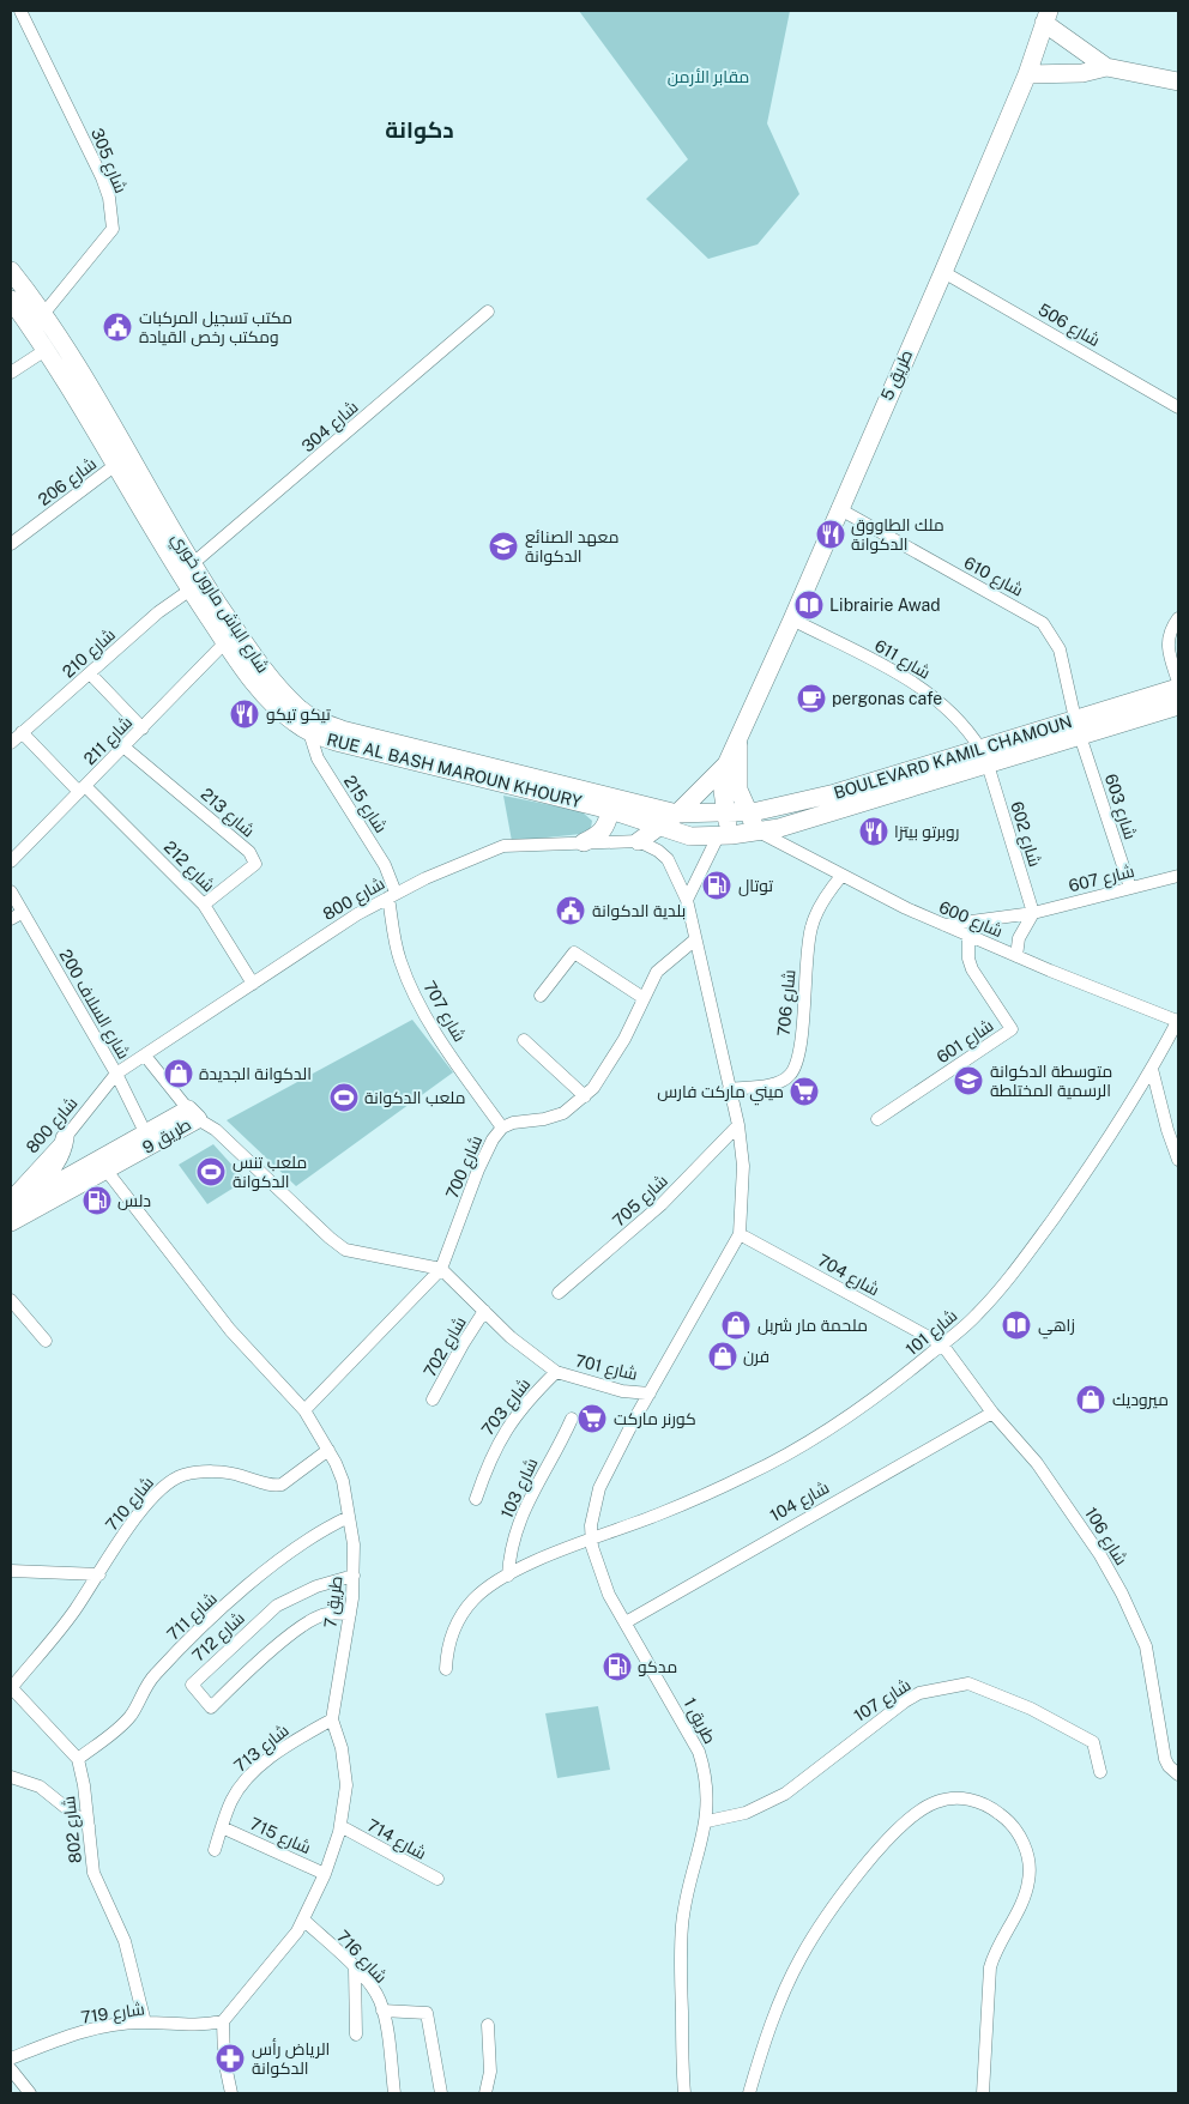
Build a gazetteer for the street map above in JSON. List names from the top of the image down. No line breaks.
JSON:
{"streets":{"main road":["طريق 5","شارع الباش مارون خوري","BOULEVARD KAMIL CHAMOUN","RUE AL BASH MAROUN KHOURY","9 طريق"],"street":["شارع 305","شارع 506","شارع 304","شارع 206","شارع 610","شارع 210","شارع 611","شارع 211","شارع 215","شارع 603","شارع 213","شارع 602","شارع 212","شارع 607","800 شارع","شارع 600","شارع 706","200 شارع السلاف","شارع 707","شارع 601","شارع 800","شارع 700","شارع 705","شارع 704","شارع 101","شارع 702","شارع 701","شارع 703","شارع 103","شارع 104","شارع 710","شارع 106","7 طريق","شارع 711","شارع 712","شارع 107","طريق 1","شارع 713","شارع 802","شارع 715","شارع 714","شارع 716","شارع 719"]},"crossings":[["شارع 305","شارع الباش مارون خوري"],["شارع 506","طريق 5"],["طريق 5","شارع 610"],["طريق 5","شارع 611"],["شارع 304","شارع الباش مارون خوري"],["شارع 206","RUE AL BASH MAROUN KHOURY"],["شارع 610","BOULEVARD KAMIL CHAMOUN"],["شارع 610","شارع 603"],["شارع الباش مارون خوري","BOULEVARD KAMIL CHAMOUN"],["شارع 210","RUE AL BASH MAROUN KHOURY"],["شارع 210","شارع 212"],["شارع 611","BOULEVARD KAMIL CHAMOUN"],["شارع 611","شارع 602"],["شارع 211","RUE AL BASH MAROUN KHOURY"],["شارع 211","شارع 213"],["شارع 211","شارع 212"],["BOULEVARD KAMIL CHAMOUN","RUE AL BASH MAROUN KHOURY"],["BOULEVARD KAMIL CHAMOUN","شارع 603"],["BOULEVARD KAMIL CHAMOUN","شارع 602"],["BOULEVARD KAMIL CHAMOUN","شارع 600"],["RUE AL BASH MAROUN KHOURY","شارع 215"],["شارع 215","800 شارع"],["شارع 215","شارع 707"],["شارع 603","شارع 607"],["شارع 213","شارع 212"],["شارع 602","شارع 607"],["شارع 212","800 شارع"],["شارع 607","شارع 600"],["800 شارع","200 شارع السلاف"],["800 شارع","شارع 707"],["800 شارع","شارع 800"],["800 شارع","شارع 701"],["شارع 600","شارع 706"],["شارع 600","شارع 601"],["شارع 600","شارع 101"],["شارع 706","شارع 701"],["200 شارع السلاف","شارع 800"],["200 شارع السلاف","9 طريق"],["شارع 707","شارع 700"],["9 طريق","7 طريق"],["شارع 700","شارع 701"],["شارع 700","7 طريق"],["شارع 705","شارع 701"],["شارع 704","شارع 101"],["شارع 704","شارع 701"],["شارع 704","شارع 106"],["شارع 101","شارع 103"],["شارع 101","شارع 106"],["شارع 101","طريق 1"],["شارع 702","شارع 701"],["شارع 701","شارع 703"],["شارع 701","طريق 1"],["شارع 104","شارع 106"],["شارع 104","طريق 1"],["شارع 710","7 طريق"],["شارع 710","شارع 802"],["7 طريق","شارع 711"],["7 طريق","شارع 712"],["7 طريق","شارع 713"],["7 طريق","شارع 715"],["7 طريق","شارع 714"],["7 طريق","شارع 716"],["7 طريق","شارع 719"],["شارع 711","شارع 802"],["شارع 107","طريق 1"],["شارع 713","شارع 715"],["شارع 802","شارع 719"]],"districts":["دكوانة"],"parks":["مقابر الأرمن"],"places":{"public building":["مكتب تسجيل المركبات ومكتب رخص القيادة","بلدية الدكوانة"],"restaurant":["ملك الطاووق الدكوانة","تيكو تيكو","روبرتو بيتزا"],"school or university":["معهد الصنائع الدكوانة","متوسطة الدكوانة الرسمية المختلطة"],"library":["Librairie Awad","زاهي"],"cafe":["pergonas cafe"],"fuel station":["توتال","دلس","مدكو"],"shop":["الدكوانة الجديدة","ملحمة مار شربل","فرن","ميروديك"],"supermarket":["ميني ماركت فارس","كورنر ماركت"],"sports":["ملعب الدكوانة","ملعب تنس الدكوانة"],"pharmacy":["الرياض رأس الدكوانة"]}}
